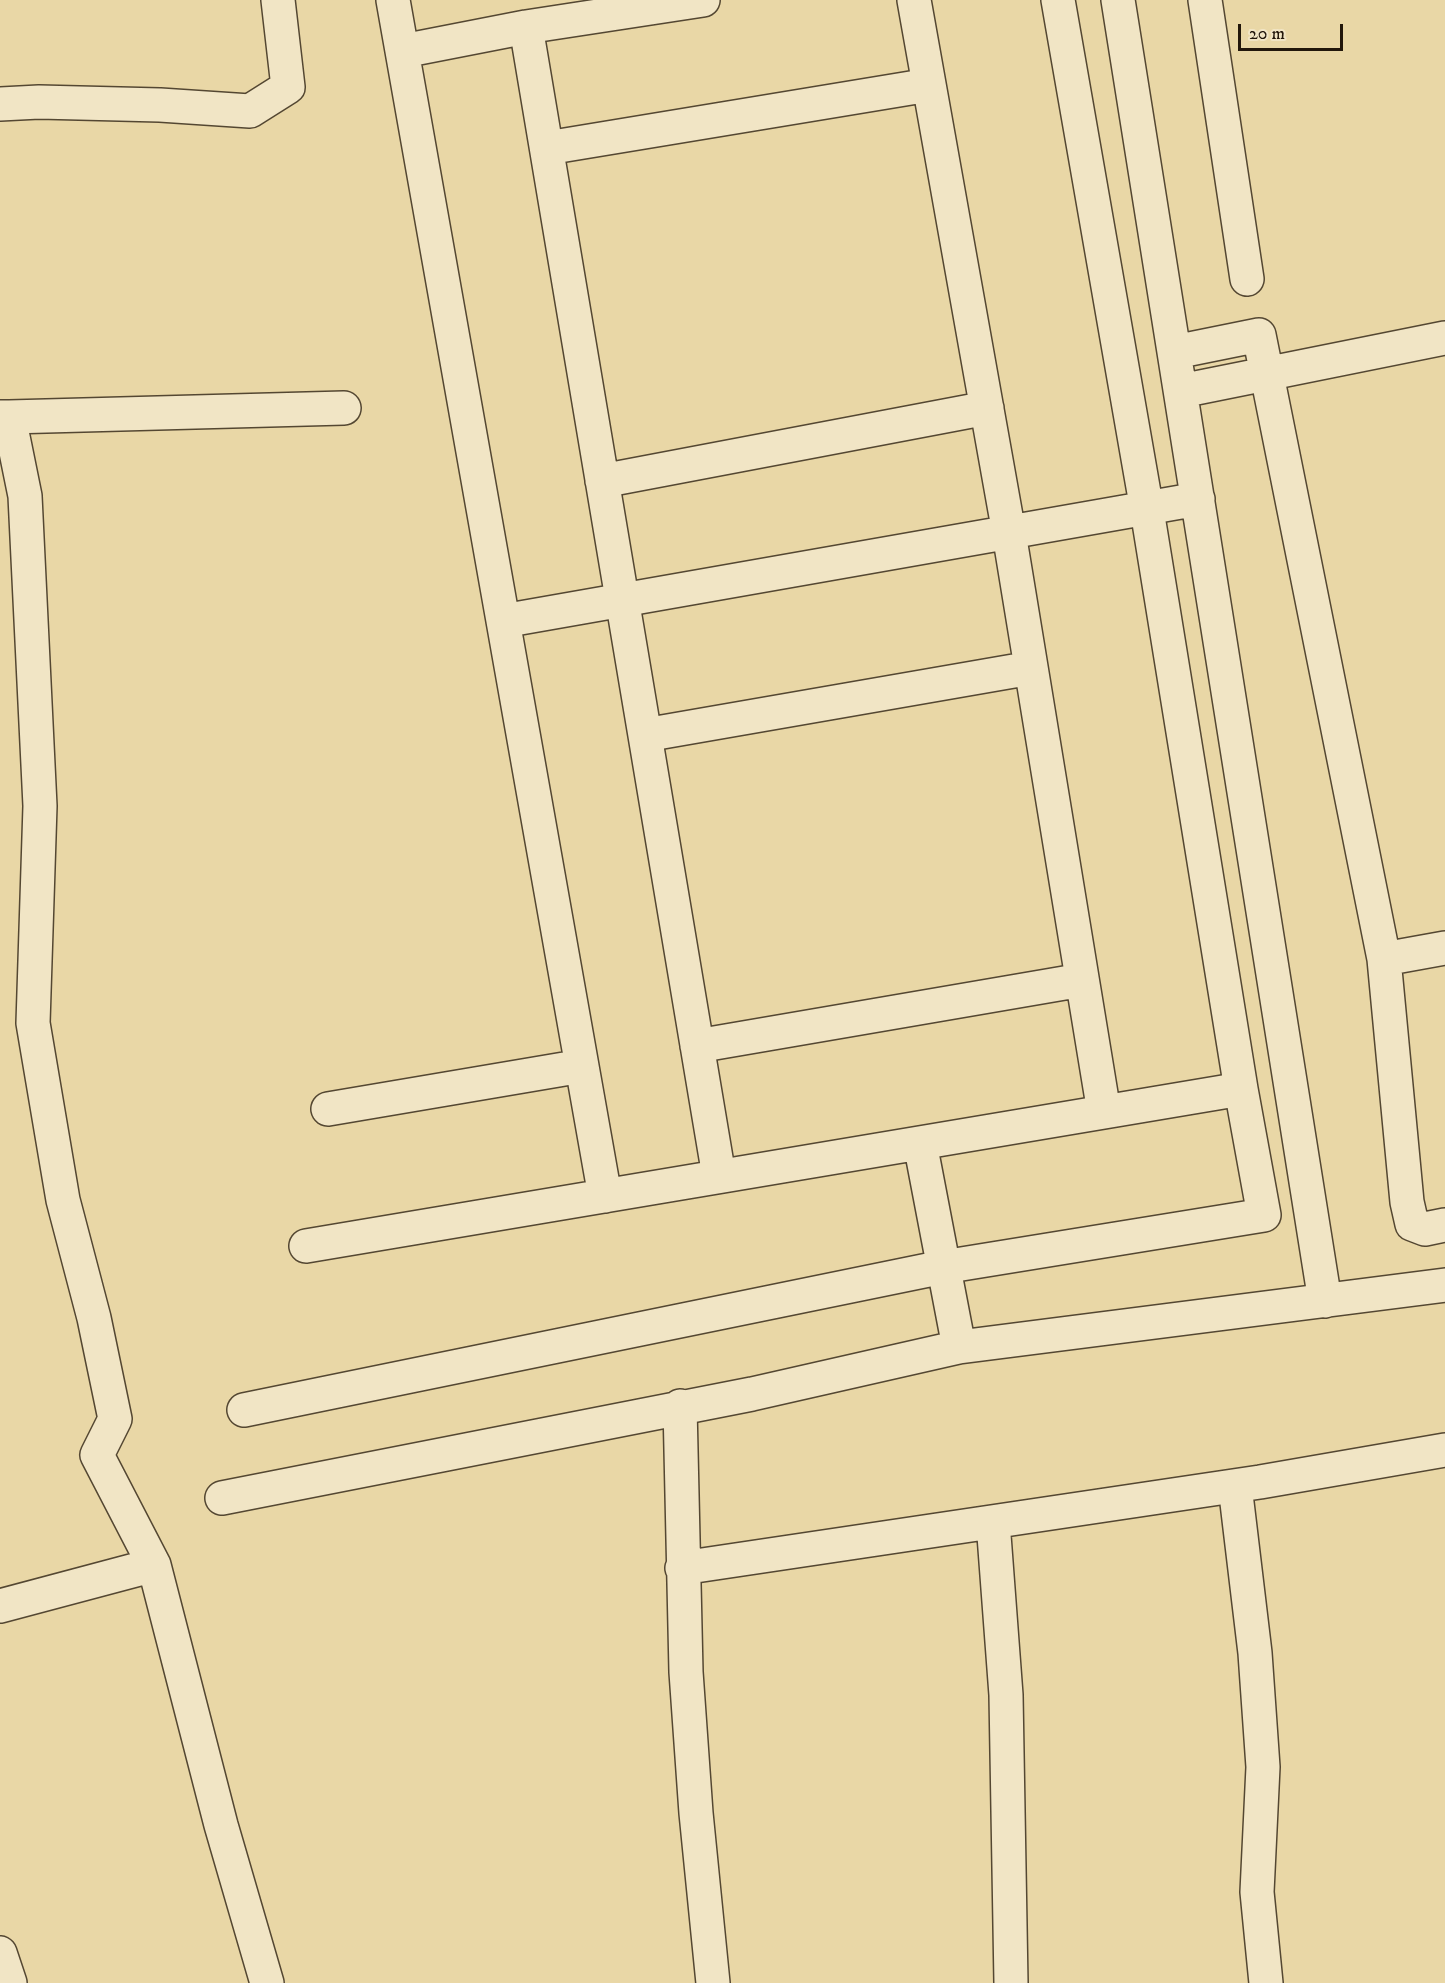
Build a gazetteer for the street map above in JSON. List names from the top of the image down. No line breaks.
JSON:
{"scale_bar":"20 m"}
